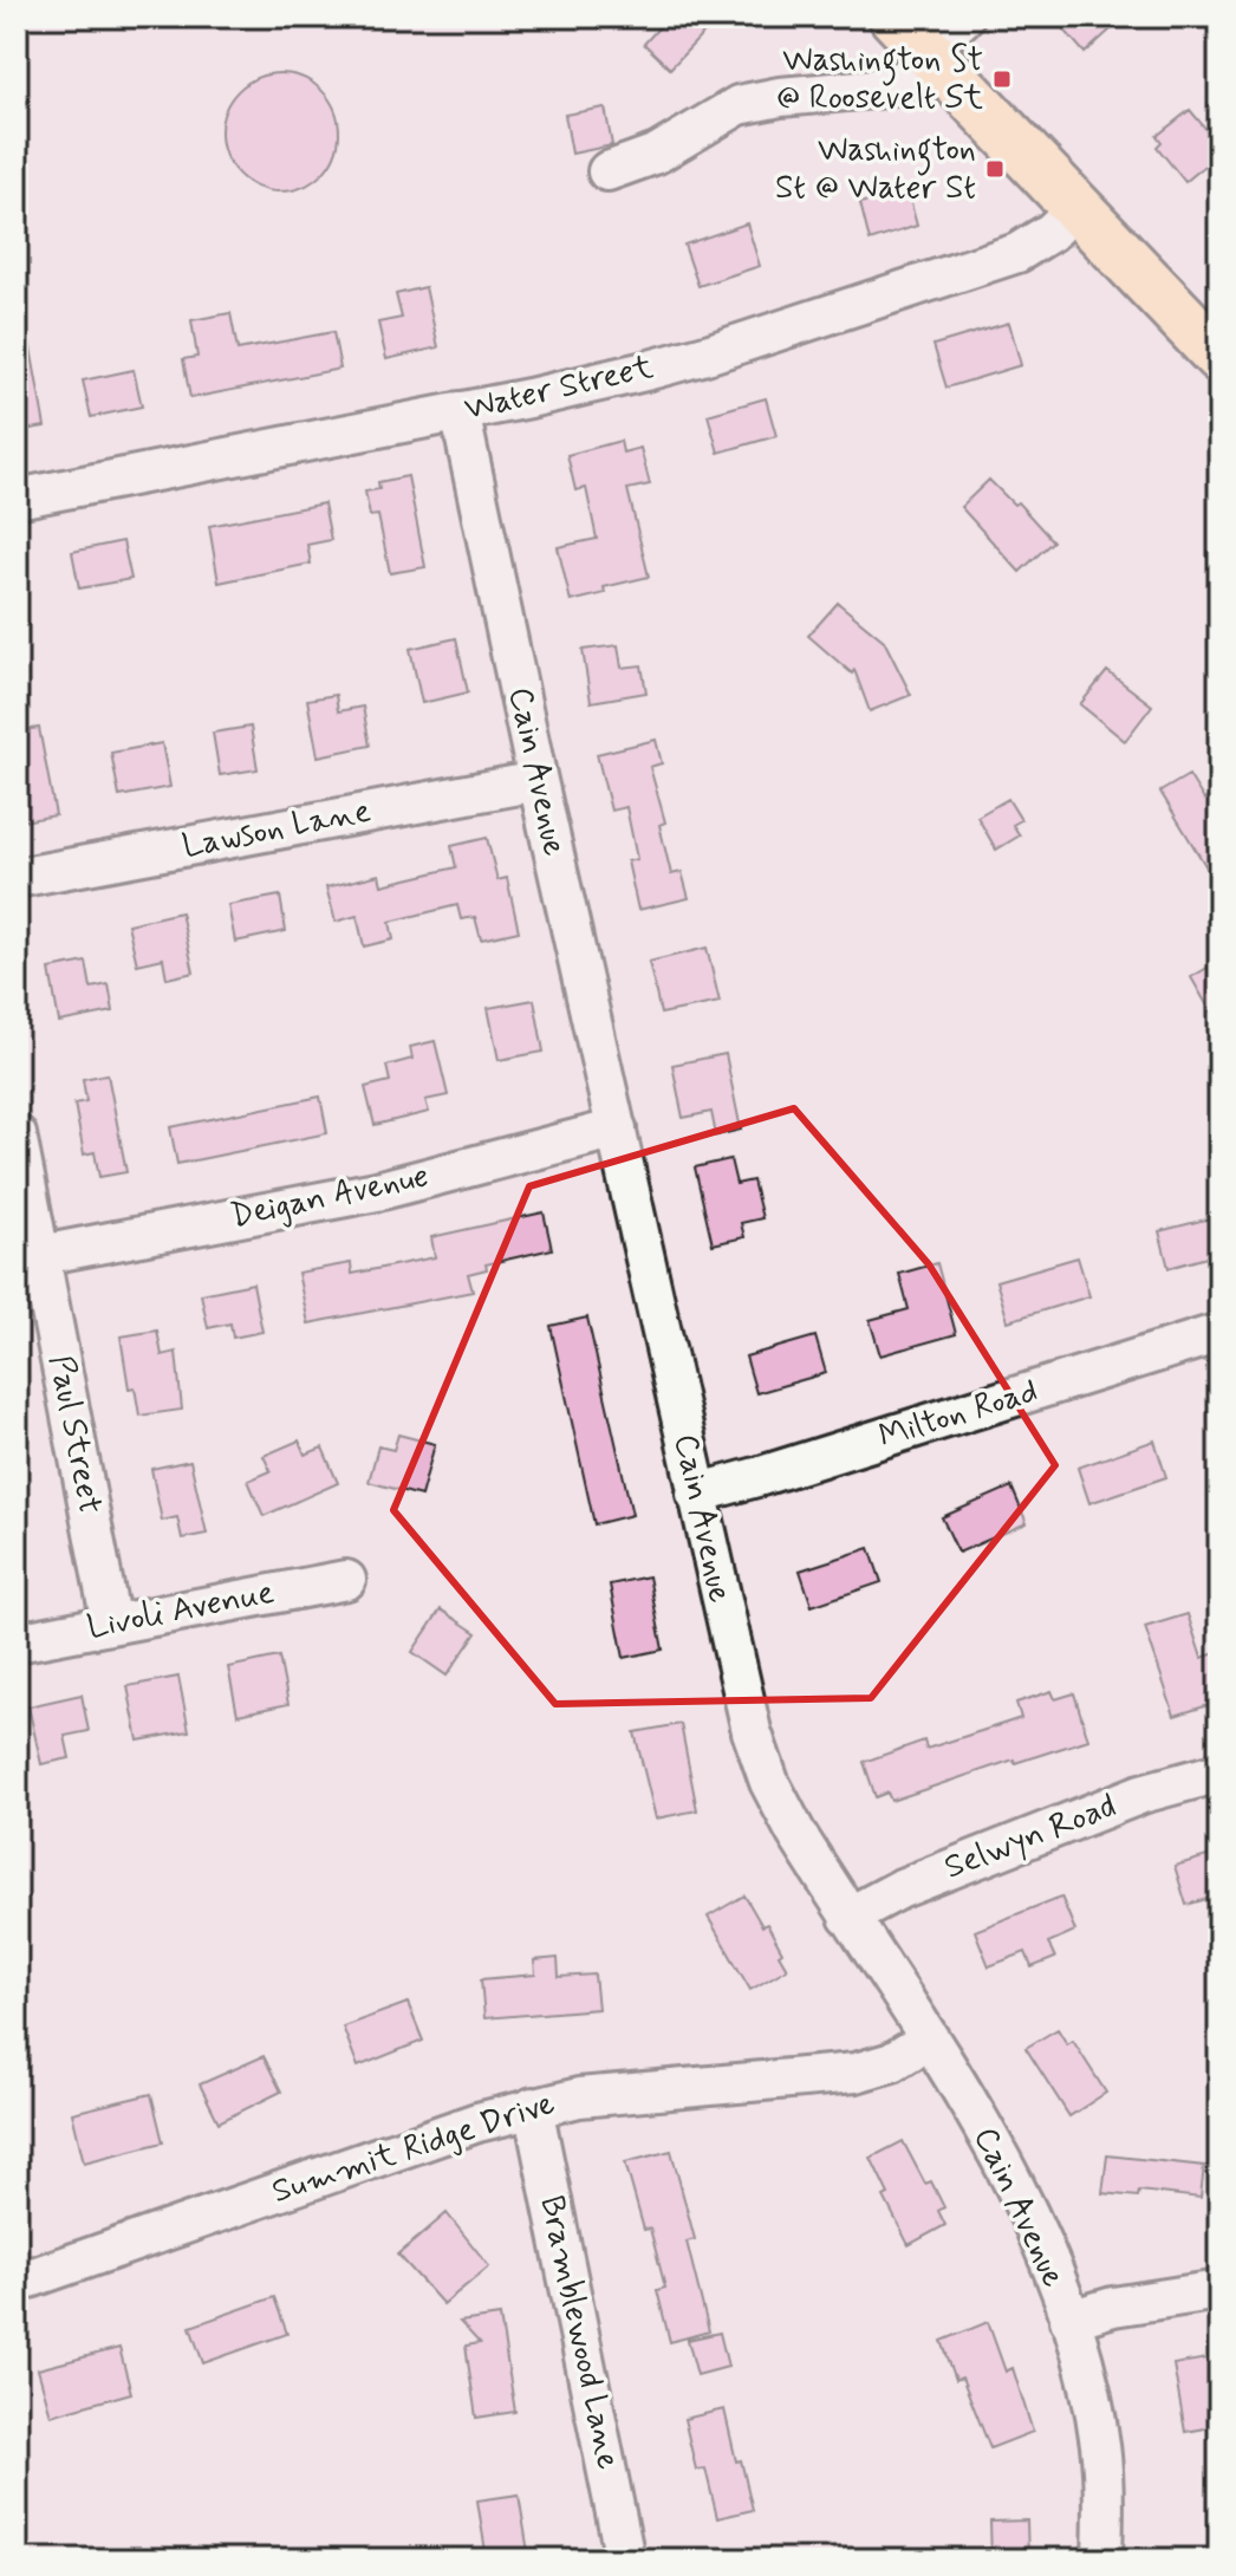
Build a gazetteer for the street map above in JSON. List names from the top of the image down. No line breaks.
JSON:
{"streets":{"street":["Water Street","Cain Avenue","Lawson Lane","Deigan Avenue","Milton Road","Paul Street","Livoli Avenue","Selwyn Road","Summit Ridge Drive","Bramblewood Lane"]},"crossings":[["Water Street","Cain Avenue"],["Cain Avenue","Lawson Lane"],["Cain Avenue","Deigan Avenue"],["Cain Avenue","Milton Road"],["Cain Avenue","Selwyn Road"],["Cain Avenue","Summit Ridge Drive"],["Deigan Avenue","Paul Street"],["Paul Street","Livoli Avenue"],["Summit Ridge Drive","Bramblewood Lane"]],"places":{"transit":["Washington St @ Roosevelt St","Washington St @ Water St"]}}
